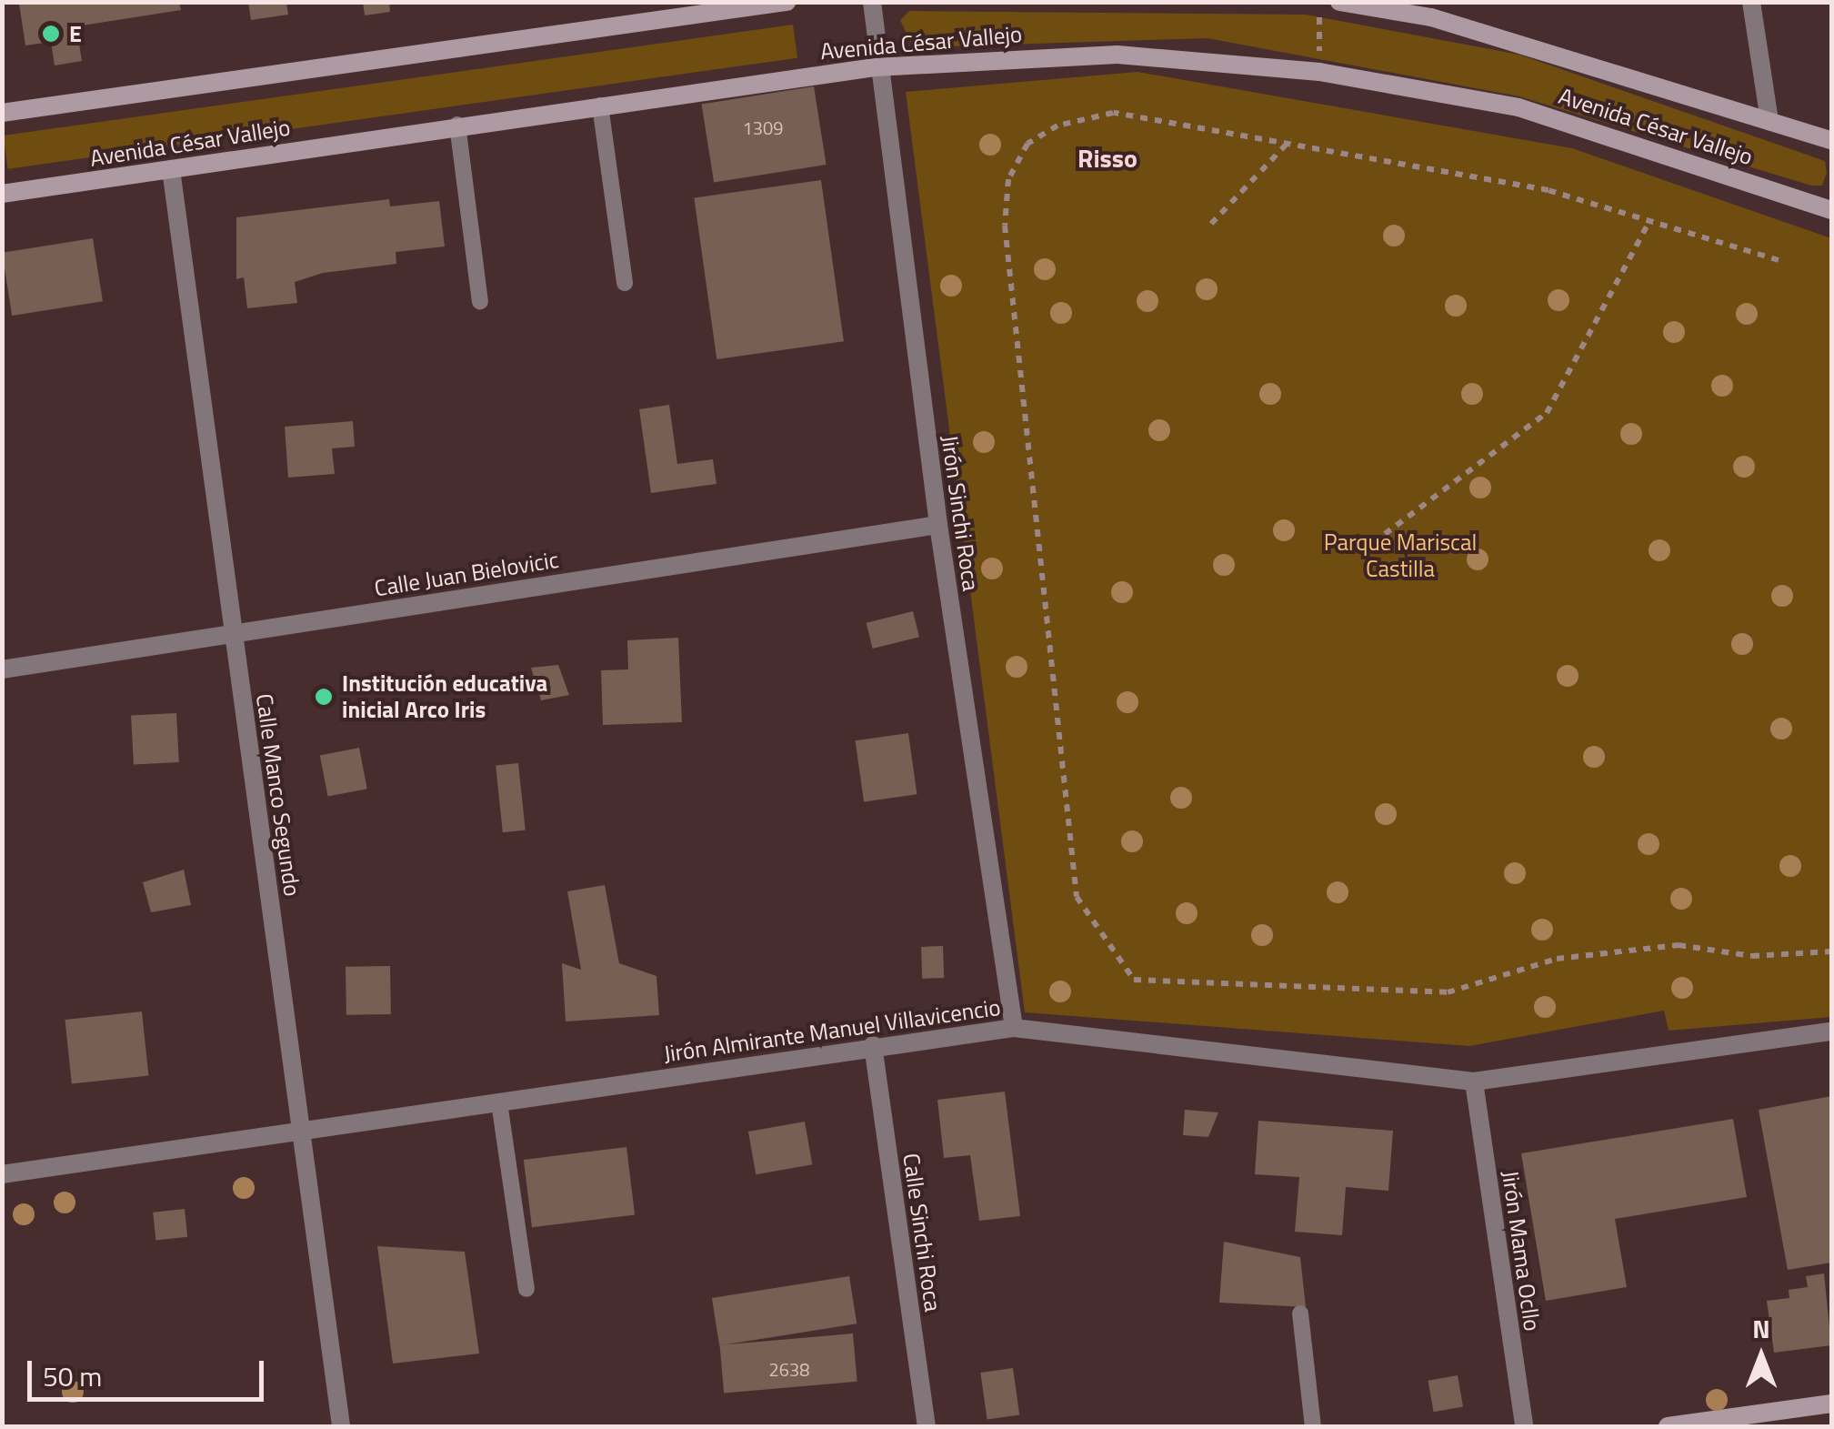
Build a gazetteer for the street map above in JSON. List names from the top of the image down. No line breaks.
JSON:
{"streets":{"main road":["Avenida César Vallejo"],"street":["Jirón Sinchi Roca","Calle Juan Bielovicic","Calle Manco Segundo","Jirón Almirante Manuel Villavicencio","Calle Sinchi Roca","Jirón Mama Ocllo"]},"crossings":[["Avenida César Vallejo","Jirón Sinchi Roca"],["Avenida César Vallejo","Calle Manco Segundo"],["Jirón Sinchi Roca","Calle Juan Bielovicic"],["Jirón Sinchi Roca","Jirón Almirante Manuel Villavicencio"],["Calle Juan Bielovicic","Calle Manco Segundo"],["Calle Manco Segundo","Jirón Almirante Manuel Villavicencio"],["Jirón Almirante Manuel Villavicencio","Calle Sinchi Roca"],["Jirón Almirante Manuel Villavicencio","Jirón Mama Ocllo"]],"districts":["Risso"],"parks":["Parque Mariscal Castilla"],"places":["E","Institución educativa inicial Arco Iris"],"house_numbers":["1309","2638"],"scale_bar":"50 m","north":"top"}
